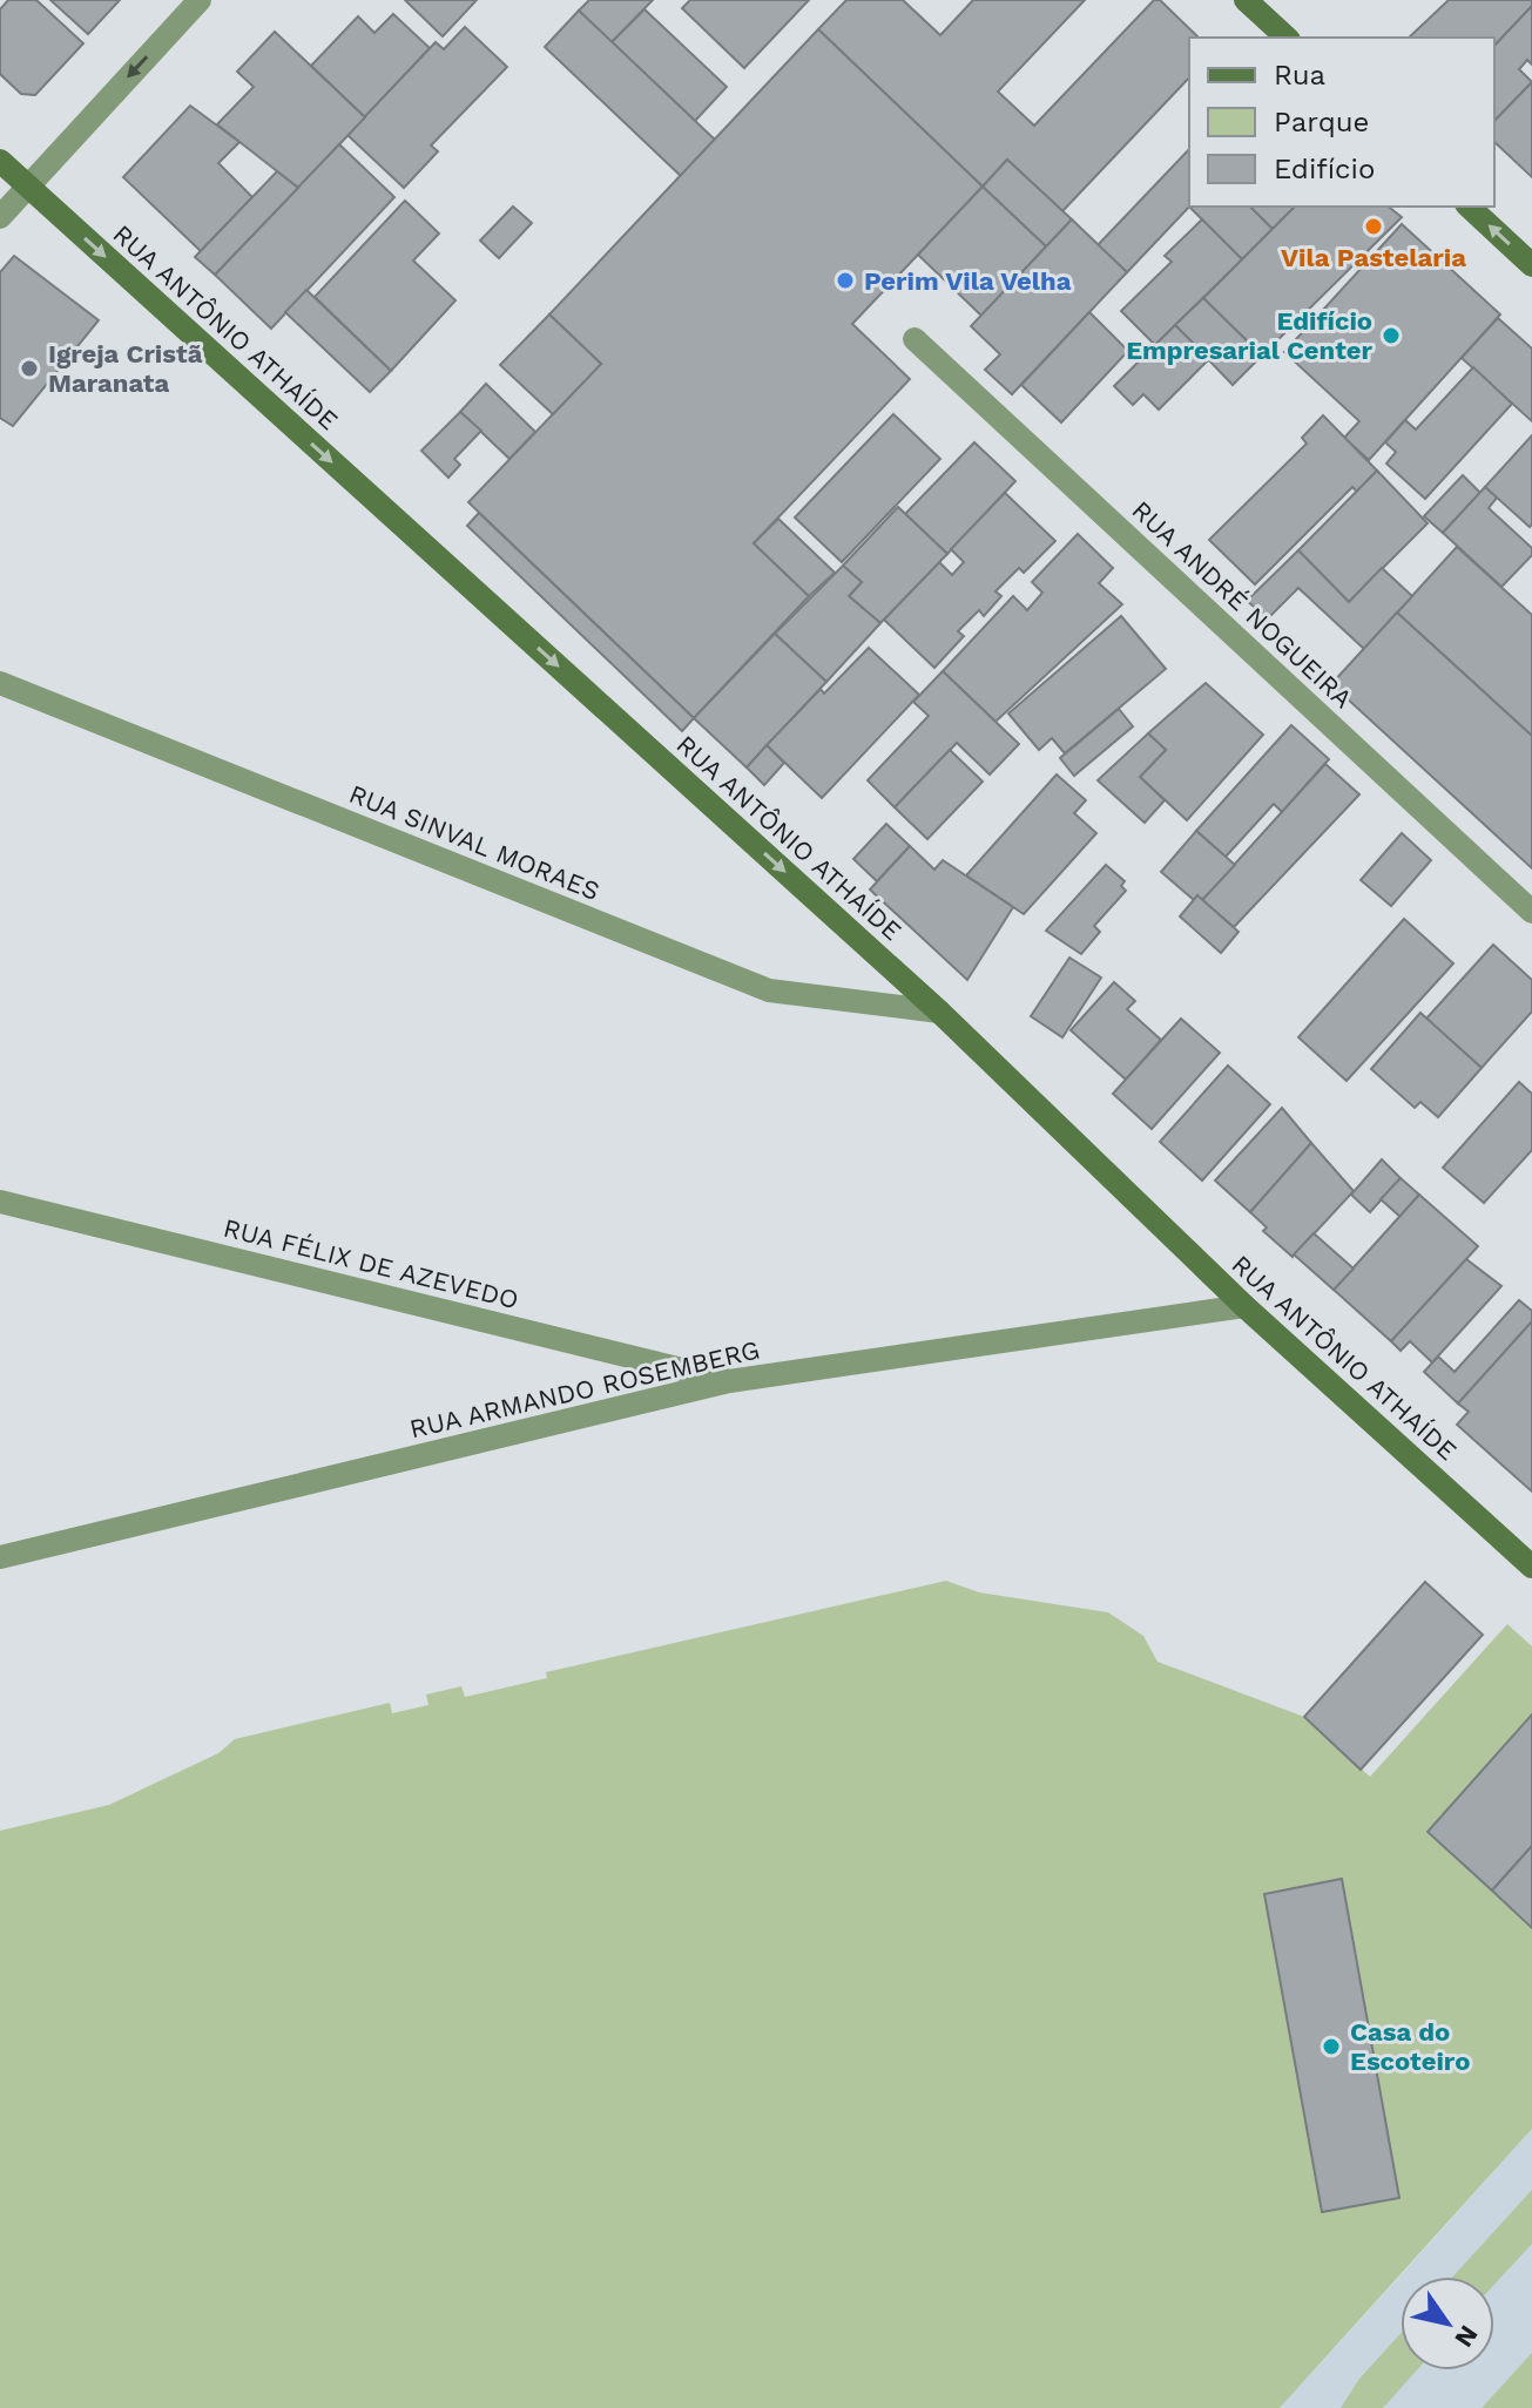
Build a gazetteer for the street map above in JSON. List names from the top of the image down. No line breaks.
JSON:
{"streets":{"main road":["RUA ANTÔNIO ATHAÍDE"],"street":["RUA ANDRÉ NOGUEIRA","RUA SINVAL MORAES","RUA FÉLIX DE AZEVEDO","RUA ARMANDO ROSEMBERG"]},"crossings":[["RUA ANTÔNIO ATHAÍDE","RUA SINVAL MORAES"],["RUA ANTÔNIO ATHAÍDE","RUA ARMANDO ROSEMBERG"],["RUA FÉLIX DE AZEVEDO","RUA ARMANDO ROSEMBERG"]],"one_way":["RUA ANTÔNIO ATHAÍDE"],"places":["Vila Pastelaria","Perim Vila Velha","Edifício Empresarial Center","Igreja Cristã Maranata","Casa do Escoteiro"],"legend":["Rua","Parque","Edifício"],"north":"bottom right"}
